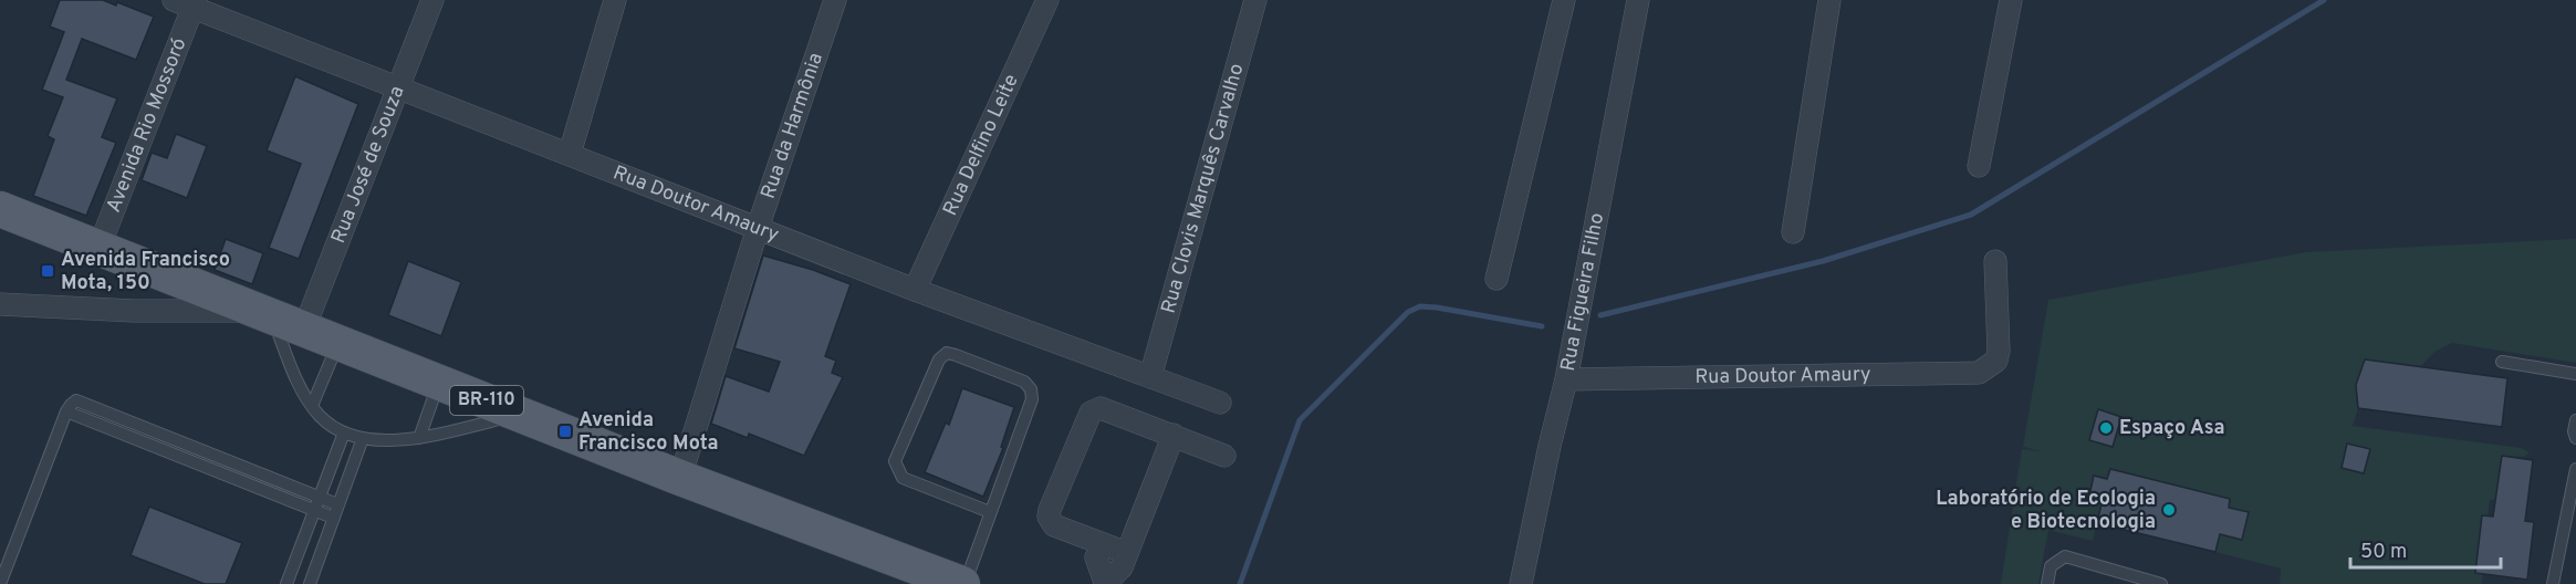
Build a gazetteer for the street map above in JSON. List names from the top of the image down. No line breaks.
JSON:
{"streets":{"main road":["BR-110"],"street":["Avenida Rio Mossoró","Rua da Harmônia","Rua Delfino Leite","Rua José de Souza","Rua Clovis Marquês Carvalho","Rua Doutor Amaury","Rua Figueira Filho"]},"crossings":[["Avenida Rio Mossoró","Rua Doutor Amaury"],["Avenida Rio Mossoró","BR-110"],["Rua da Harmônia","Rua Doutor Amaury"],["Rua da Harmônia","BR-110"],["Rua Delfino Leite","Rua Doutor Amaury"],["Rua José de Souza","Rua Doutor Amaury"],["Rua José de Souza","BR-110"],["Rua Clovis Marquês Carvalho","Rua Doutor Amaury"],["Rua Doutor Amaury","Rua Figueira Filho"]],"places":{"transit":["Avenida Francisco Mota, 150","Avenida Francisco Mota"],"other":["Espaço Asa","Laboratório de Ecologia e Biotecnologia"]},"scale_bar":"50 m"}
